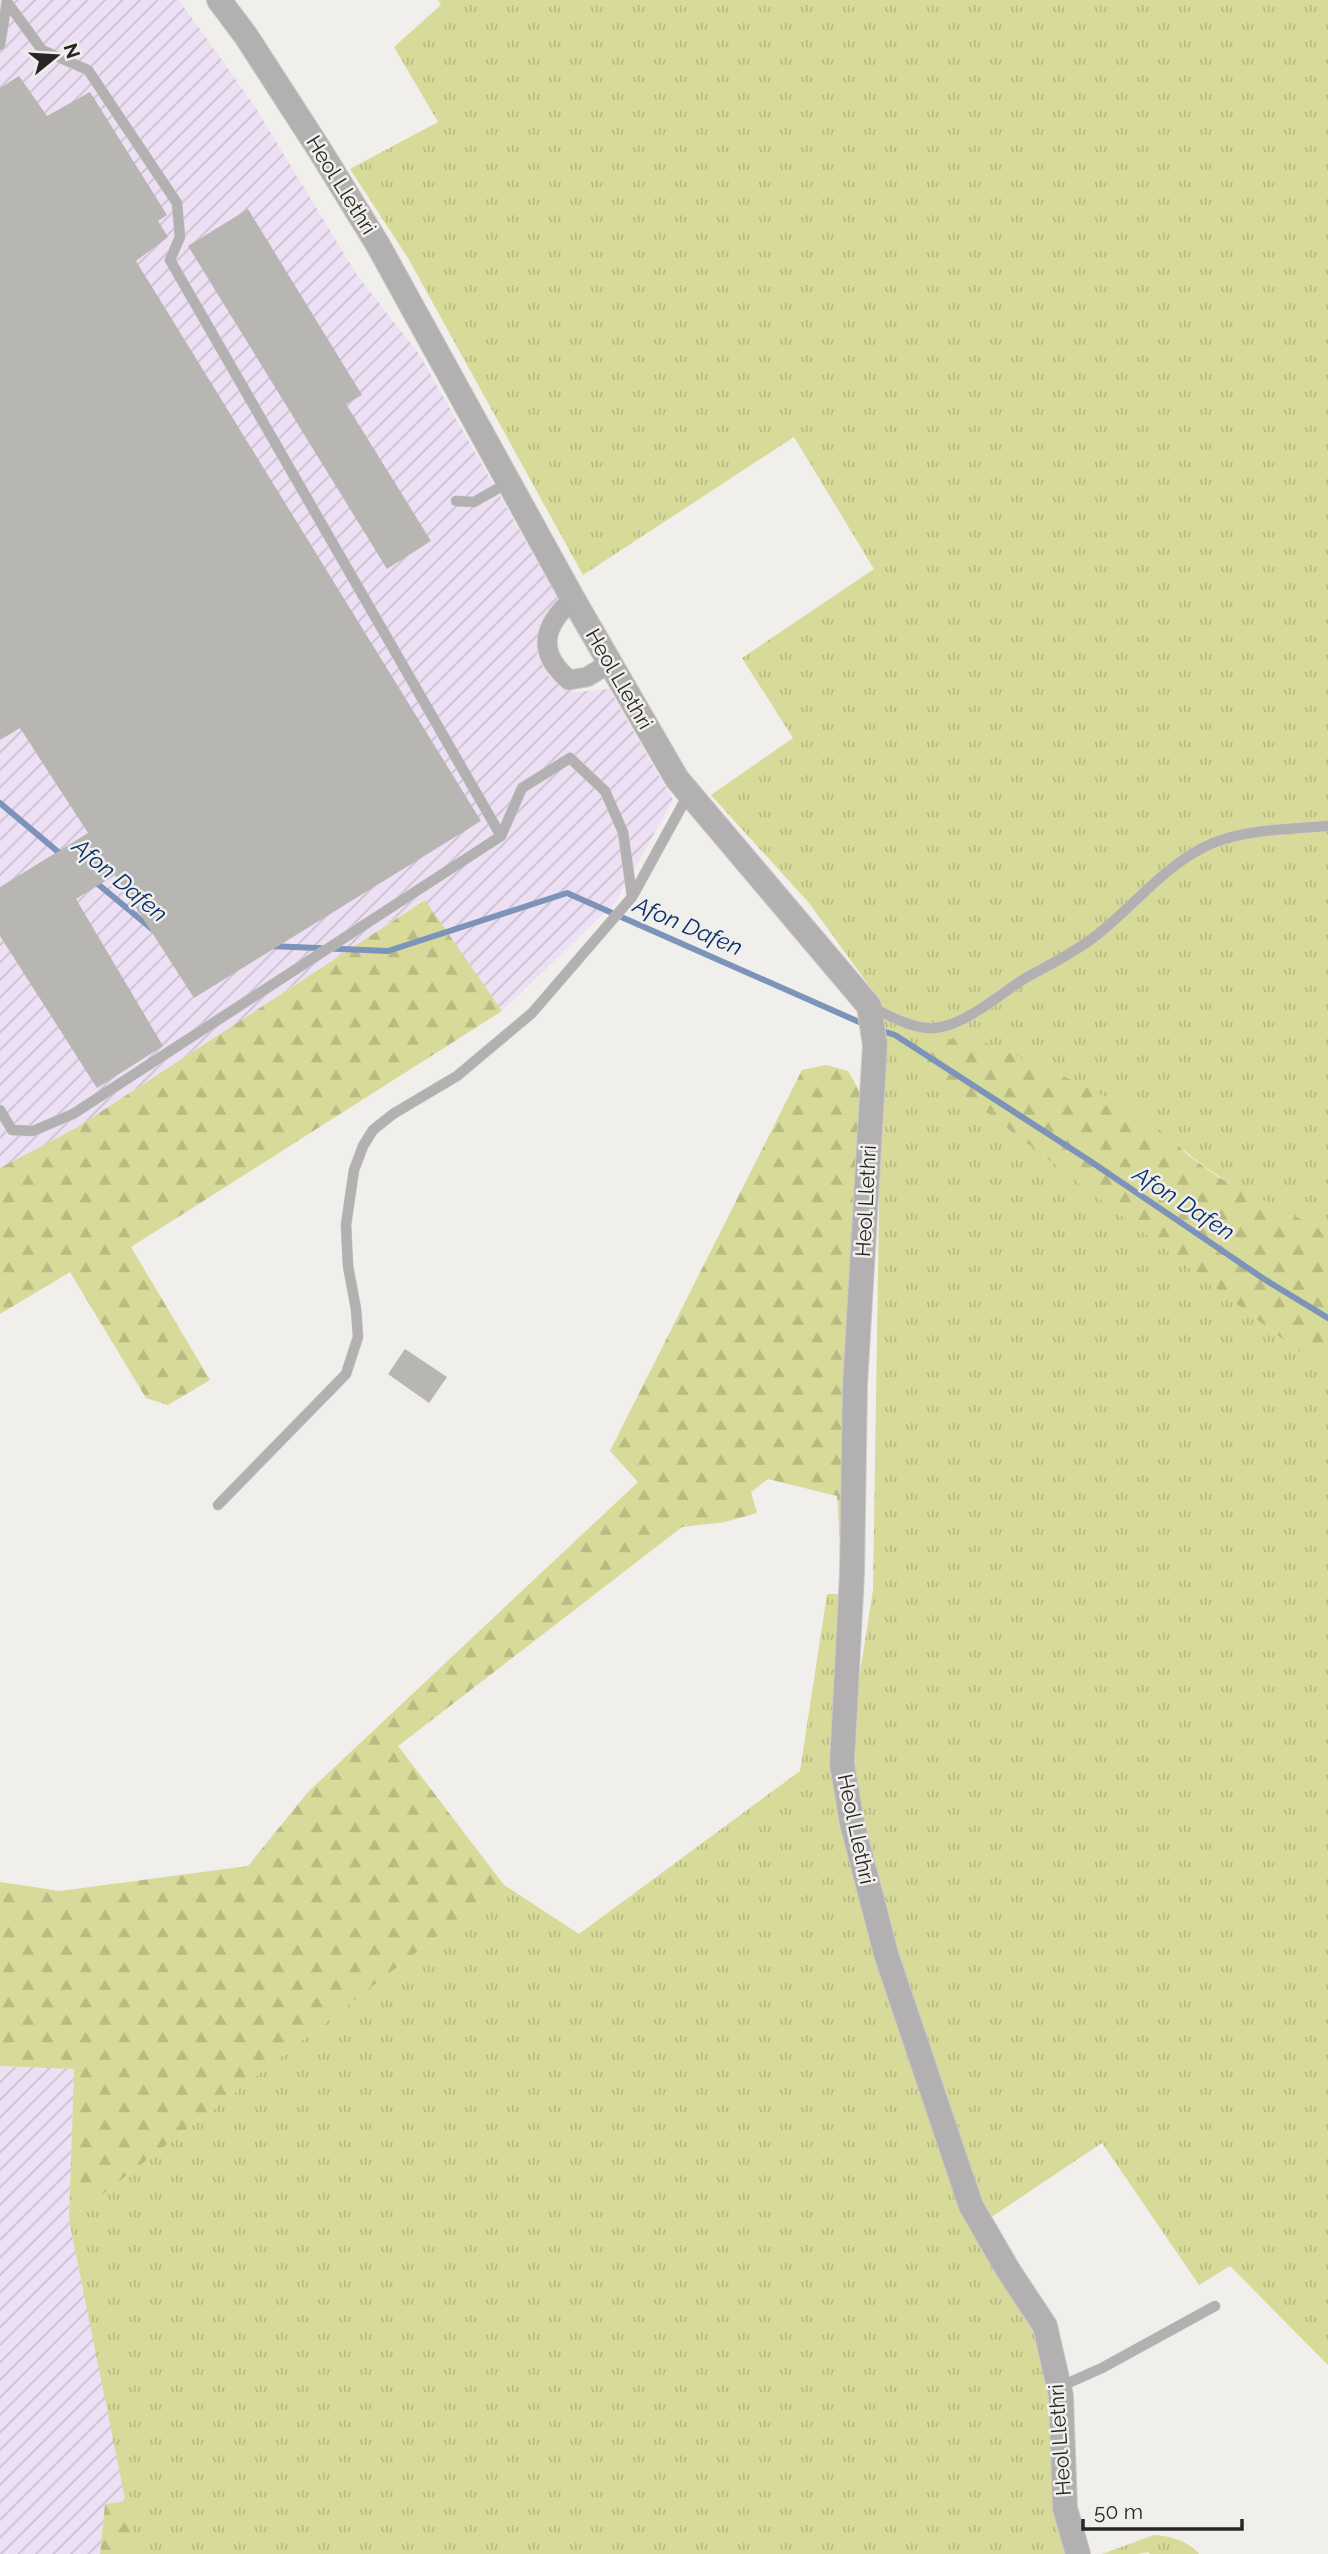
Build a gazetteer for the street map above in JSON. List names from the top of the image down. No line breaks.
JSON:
{"streets":{"street":["Heol Llethri"]},"water":["Afon Dafen"],"scale_bar":"50 m","north":"right"}
